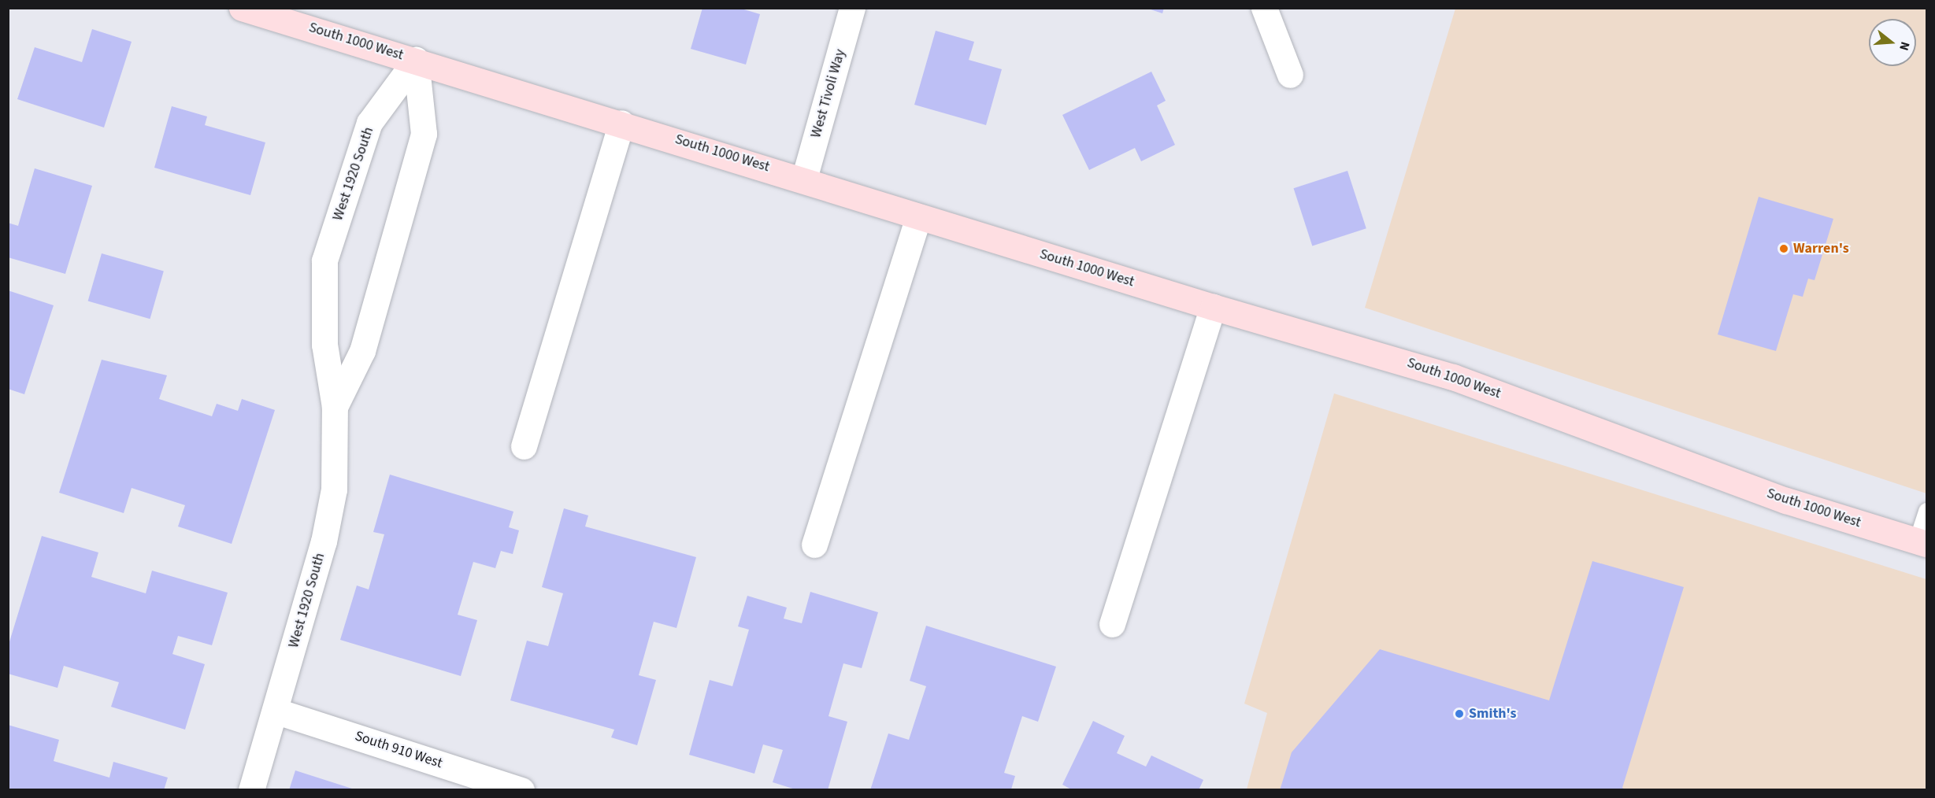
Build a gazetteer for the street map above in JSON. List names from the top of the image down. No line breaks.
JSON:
{"streets":{"main road":["South 1000 West"],"street":["West Tivoli Way","West 1920 South","South 910 West"]},"crossings":[["South 1000 West","West Tivoli Way"],["South 1000 West","West 1920 South"],["West 1920 South","South 910 West"]],"places":["Warren's","Smith's"],"north":"right"}
